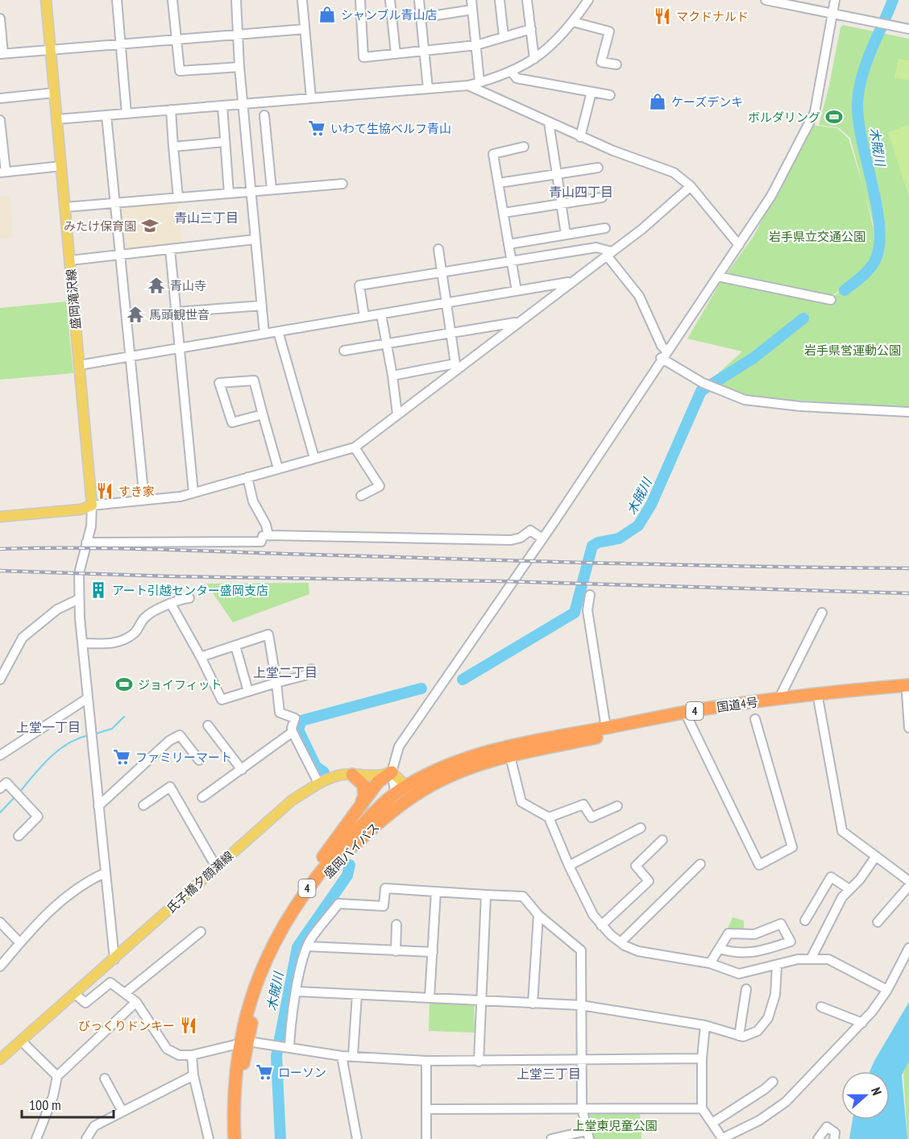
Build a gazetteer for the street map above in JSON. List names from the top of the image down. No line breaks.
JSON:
{"streets":{"highway":["国道4号","4","盛岡バイパス"],"main road":["盛岡滝沢線","氏子橋夕顔瀬線"]},"crossings":[["国道4号","盛岡バイパス"]],"districts":["青山四丁目","青山三丁目","上堂二丁目","上堂一丁目","上堂三丁目"],"water":["木賊川"],"parks":["岩手県立交通公園","岩手県営運動公園","上堂東児童公園"],"places":{"shop":["シャンブル青山店","ケーズデンキ"],"restaurant":["マクドナルド","すき家","びっくりドンキー"],"sports":["ボルダリング","ジョイフィット"],"supermarket":["いわて生協ベルフ青山","ファミリーマート","ローソン"],"school or university":["みたけ保育園"],"temple":["青山寺","馬頭観世音"],"building":["アート引越センター盛岡支店"]},"scale_bar":"100 m","north":"right"}
